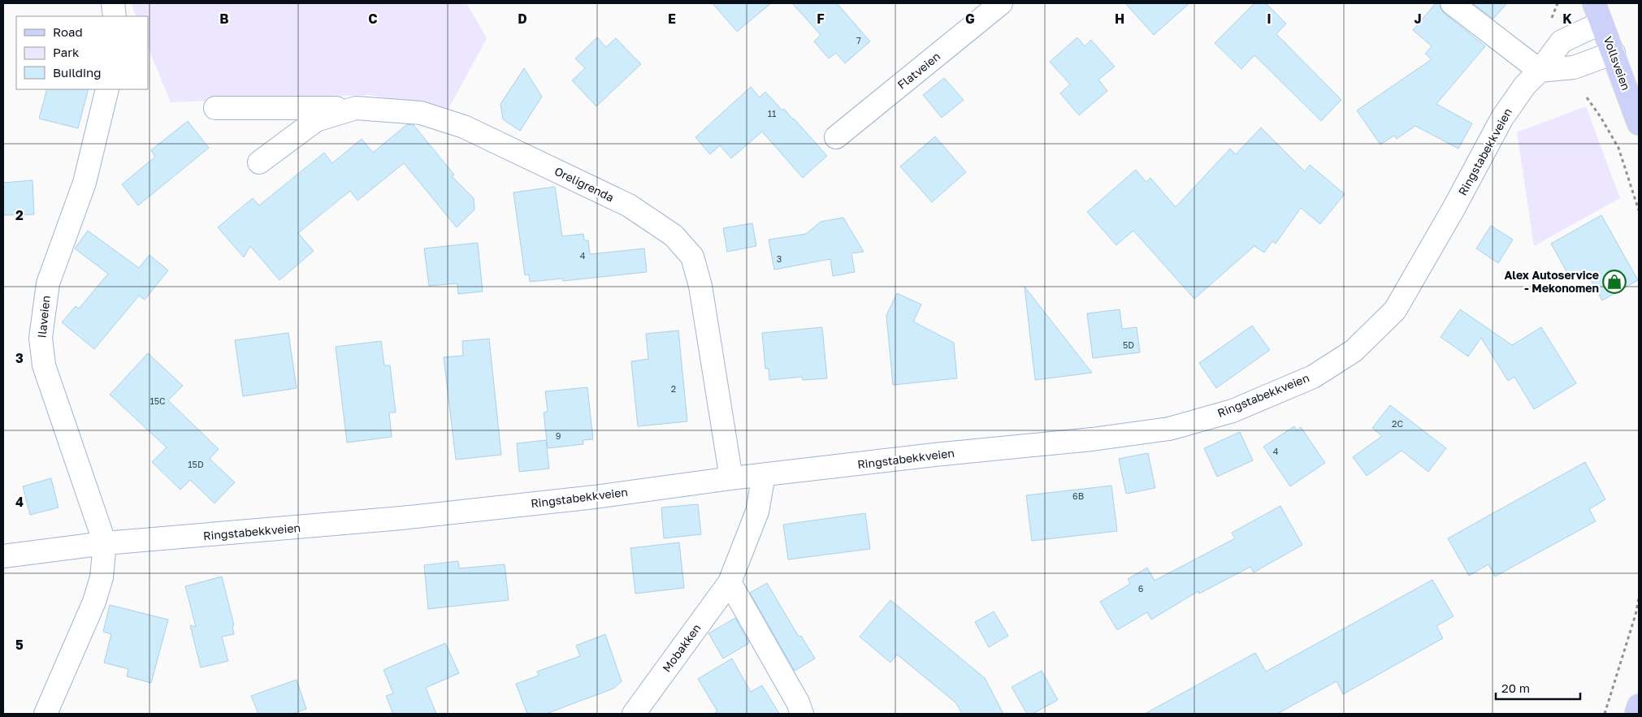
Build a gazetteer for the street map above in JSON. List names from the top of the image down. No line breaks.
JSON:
{"streets":{"main road":["Vollsveien"],"street":["Flatveien","Ringstabekkveien","Oreligrenda","Ilaveien","Mobakken"]},"crossings":[["Vollsveien","Ringstabekkveien"],["Ringstabekkveien","Oreligrenda"],["Ringstabekkveien","Ilaveien"],["Ringstabekkveien","Mobakken"]],"places":{"shop":["Alex Autoservice - Mekonomen"]},"house_numbers":["7","11","4","3","5D","2","15C","2C","9","4","15D","6B","6"],"legend":["Road","Park","Building"],"scale_bar":"20 m","grid":{"columns":["B","C","D","E","F","G","H","I","J","K"],"rows":["2","3","4","5"]}}
